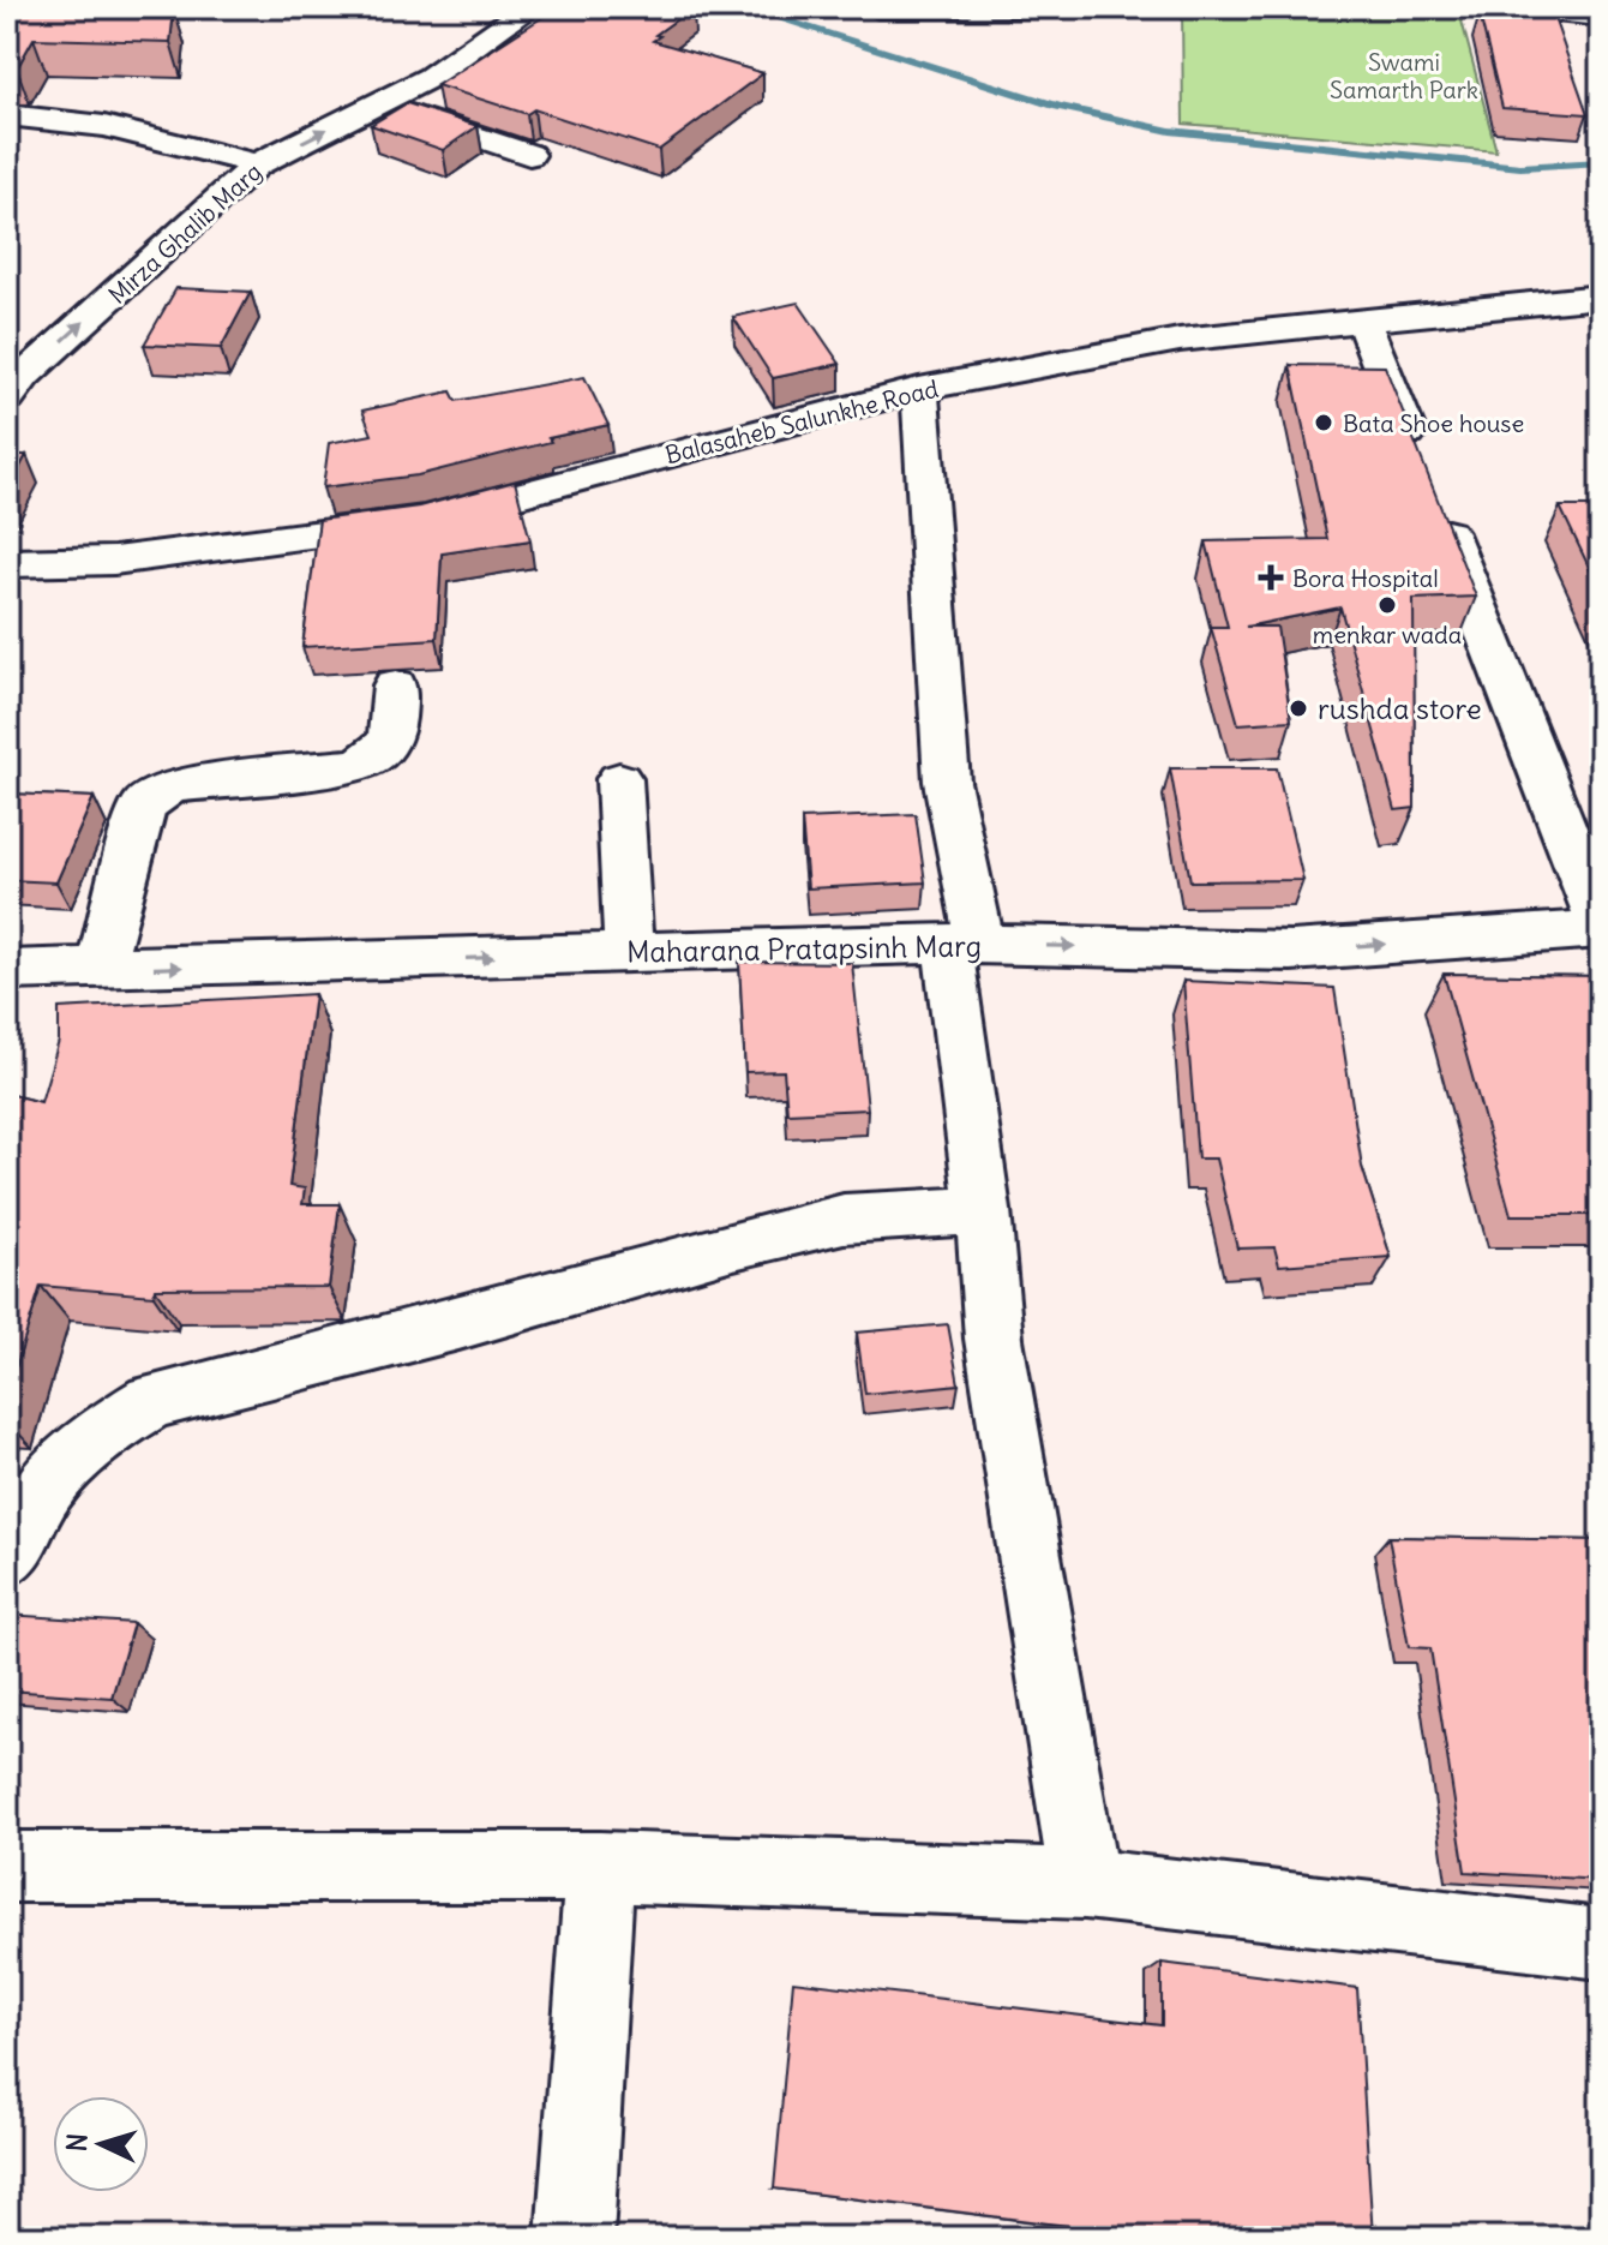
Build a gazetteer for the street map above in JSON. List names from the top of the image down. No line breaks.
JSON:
{"streets":{"street":["Mirza Ghalib Marg","Balasaheb Salunkhe Road","Maharana Pratapsinh Marg"]},"one_way":["Mirza Ghalib Marg"],"parks":["Swami Samarth Park"],"places":{"other":["Bata Shoe house","menkar wada","rushda store"],"health":["Bora Hospital"]},"north":"left"}
